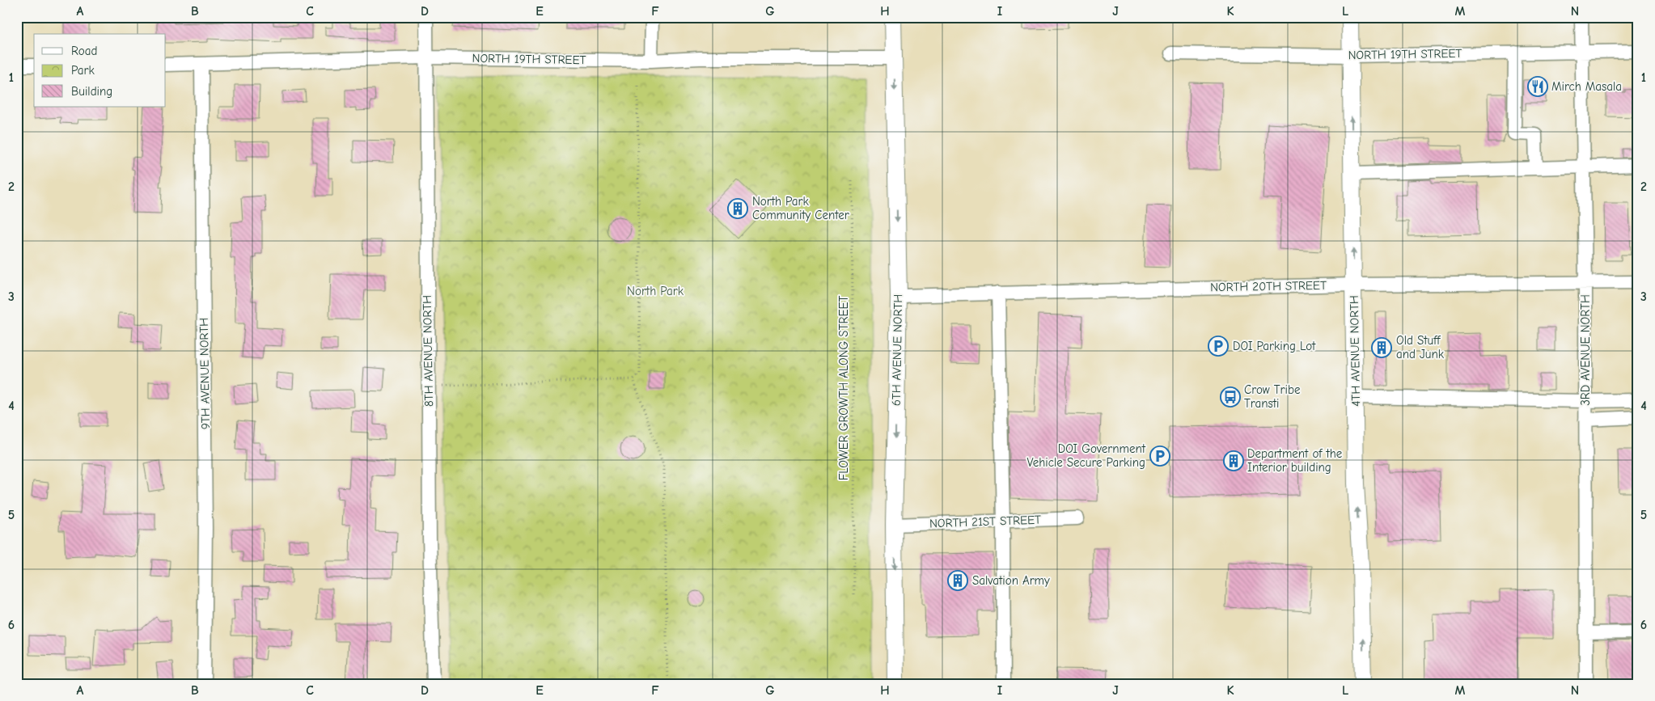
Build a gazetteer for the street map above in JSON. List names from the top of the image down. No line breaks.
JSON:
{"streets":{"main road":["6TH AVENUE NORTH","4TH AVENUE NORTH"],"street":["NORTH 19TH STREET","NORTH 20TH STREET","3RD AVENUE NORTH","8TH AVENUE NORTH","9TH AVENUE NORTH","NORTH 21ST STREET"],"path":["FLOWER GROWTH ALONG STREET"]},"crossings":[["NORTH 19TH STREET","6TH AVENUE NORTH"],["NORTH 19TH STREET","3RD AVENUE NORTH"],["NORTH 19TH STREET","8TH AVENUE NORTH"],["NORTH 19TH STREET","4TH AVENUE NORTH"],["NORTH 19TH STREET","9TH AVENUE NORTH"],["NORTH 20TH STREET","6TH AVENUE NORTH"],["NORTH 20TH STREET","3RD AVENUE NORTH"],["NORTH 20TH STREET","4TH AVENUE NORTH"],["6TH AVENUE NORTH","NORTH 21ST STREET"]],"one_way":["6TH AVENUE NORTH","4TH AVENUE NORTH"],"parks":["North Park"],"places":{"restaurant":["Mirch Masala"],"building":["North Park Community Center","Old Stuff and Junk","Department of the Interior building","Salvation Army"],"parking":["DOI Parking Lot","DOI Government Vehicle Secure Parking"],"bus stop":["Crow Tribe Transti"]},"legend":["Road","Park","Building"],"grid":{"columns":["A","B","C","D","E","F","G","H","I","J","K","L","M","N"],"rows":["1","2","3","4","5","6"]}}
